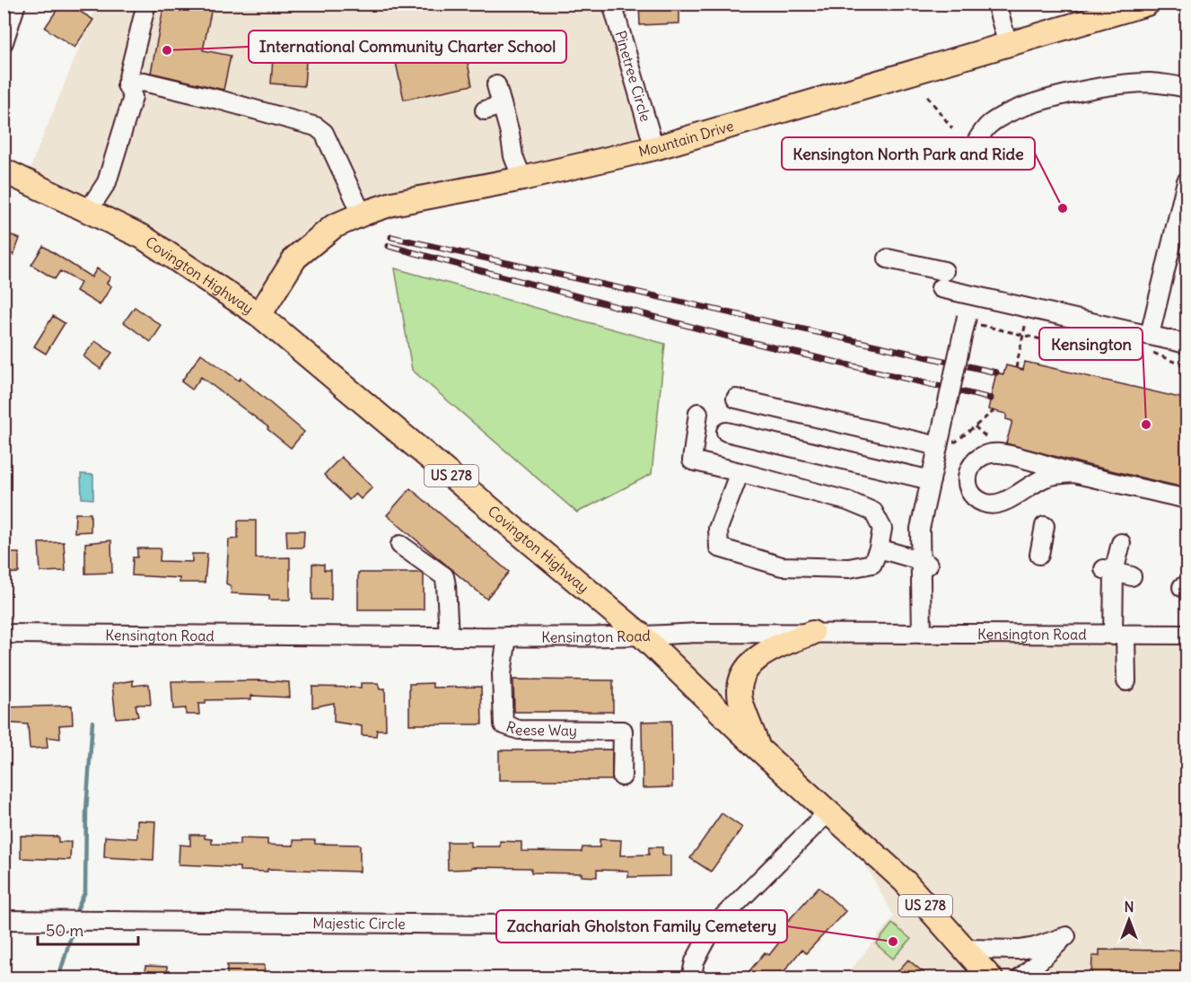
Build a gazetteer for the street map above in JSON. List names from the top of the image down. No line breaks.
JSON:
{"streets":{"main road":["Mountain Drive","Covington Highway","US 278"],"street":["Pinetree Circle","Kensington Road","Reese Way","Majestic Circle"]},"crossings":[["Pinetree Circle","Mountain Drive"],["Mountain Drive","Covington Highway"],["Covington Highway","Kensington Road"],["Kensington Road","Reese Way"]],"places":["International Community Charter School","Kensington North Park and Ride","Kensington","Zachariah Gholston Family Cemetery"],"scale_bar":"50 m","north":"top"}
